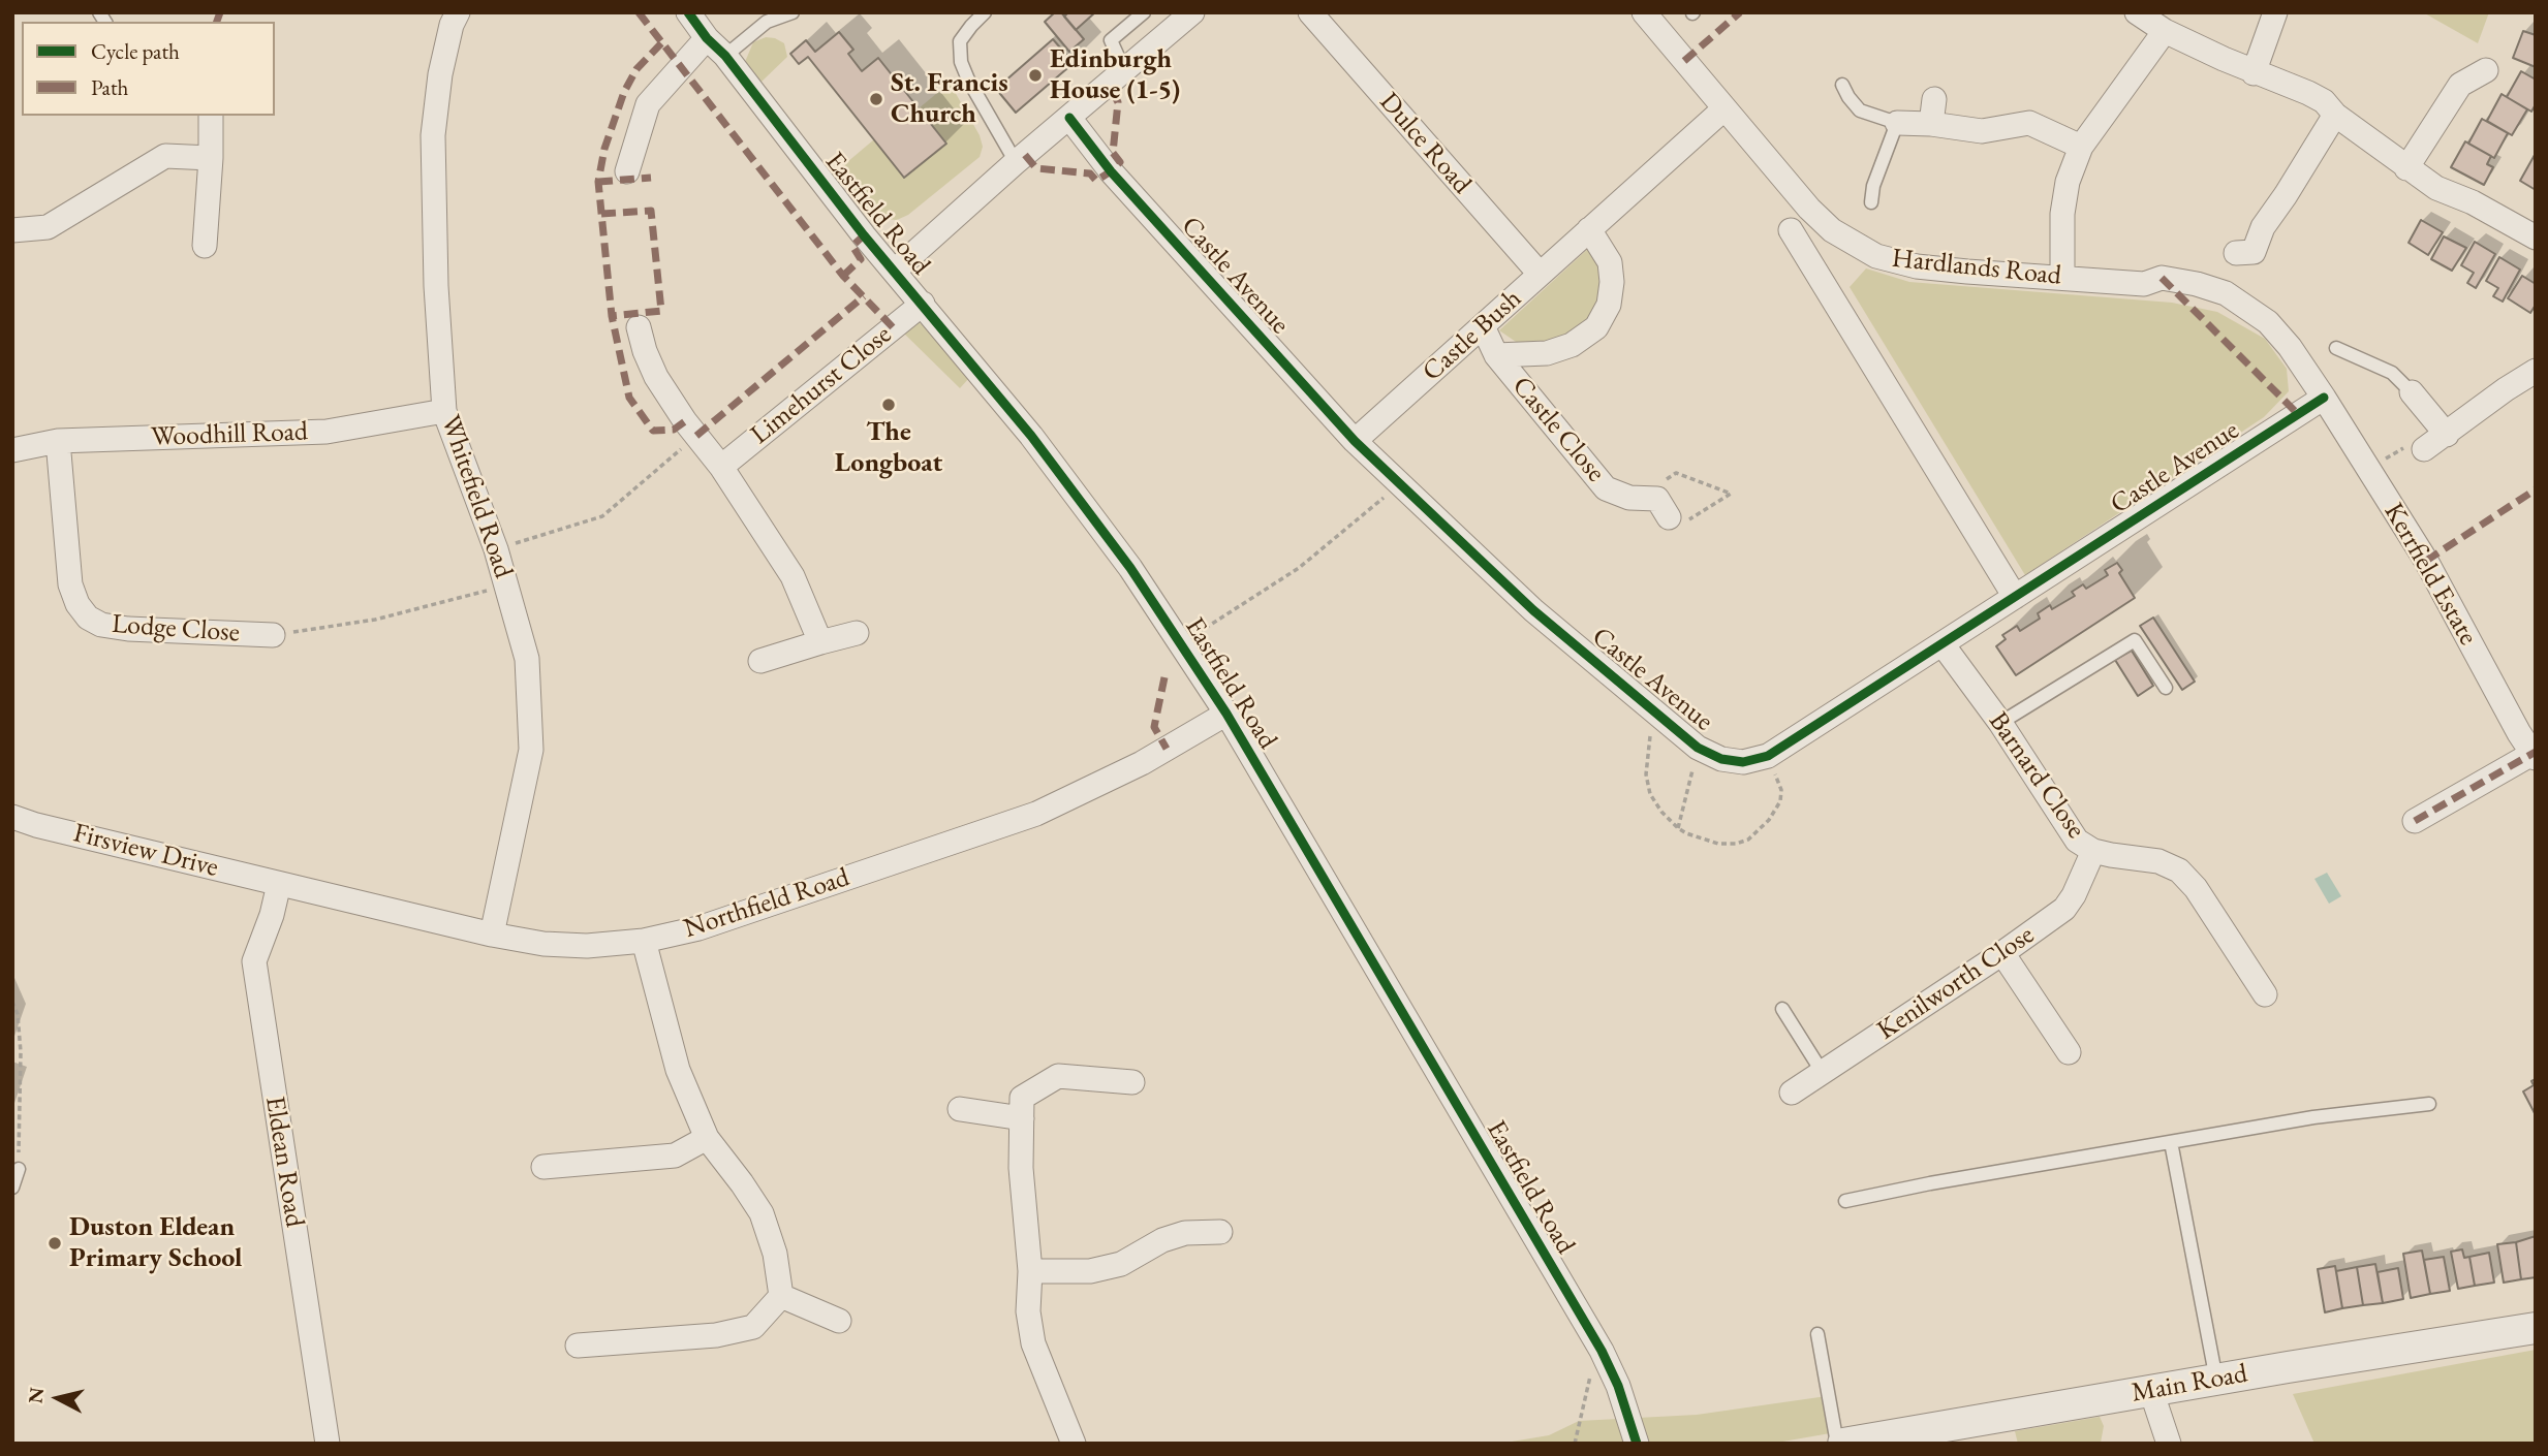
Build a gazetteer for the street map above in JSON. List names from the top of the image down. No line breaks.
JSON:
{"streets":{"street":["Dulce Road","Eastfield Road","Hardlands Road","Castle Avenue","Castle Bush","Limehurst Close","Castle Close","Woodhill Road","Whitefield Road","Kerrfield Estate","Lodge Close","Barnard Close","Firsview Drive","Northfield Road","Kenilworth Close","Eldean Road","Main Road"]},"crossings":[["Dulce Road","Castle Bush"],["Eastfield Road","Limehurst Close"],["Eastfield Road","Northfield Road"],["Hardlands Road","Castle Avenue"],["Hardlands Road","Castle Bush"],["Hardlands Road","Kerrfield Estate"],["Castle Avenue","Castle Bush"],["Castle Avenue","Kerrfield Estate"],["Castle Avenue","Barnard Close"],["Castle Bush","Castle Close"],["Woodhill Road","Whitefield Road"],["Woodhill Road","Lodge Close"],["Whitefield Road","Northfield Road"],["Barnard Close","Kenilworth Close"],["Firsview Drive","Northfield Road"],["Firsview Drive","Eldean Road"],["Northfield Road","Eldean Road"]],"places":["Edinburgh House (1-5)","St. Francis Church","The Longboat","Duston Eldean Primary School"],"legend":["Cycle path","Path"],"north":"left"}
